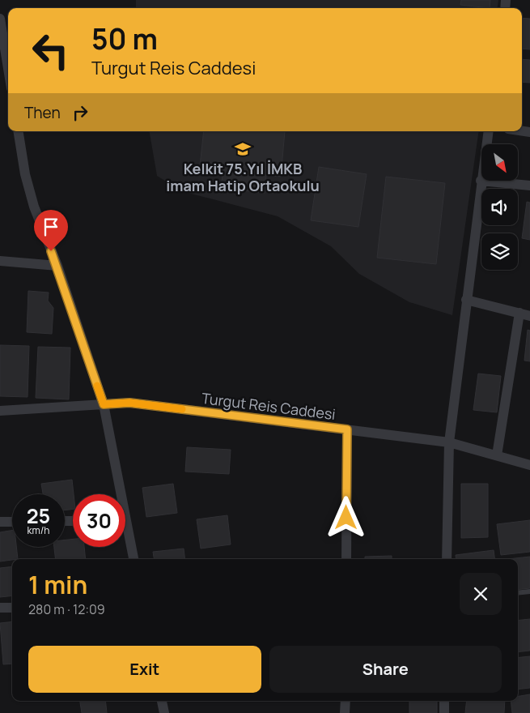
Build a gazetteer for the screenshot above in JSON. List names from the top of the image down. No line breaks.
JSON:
{"streets":{"street":["Turgut Reis Caddesi"]},"places":{"school or university":["Kelkit 75.Yıl İMKB imam Hatip Ortaokulu"]},"north":"bottom right","page":{"turn":["50 m","Turgut Reis Caddesi"],"then":"Then","speed":"25 km/h","limit":"30","heading":["1 min","280 m · 12:09"],"buttons":["Exit","Share"]}}
